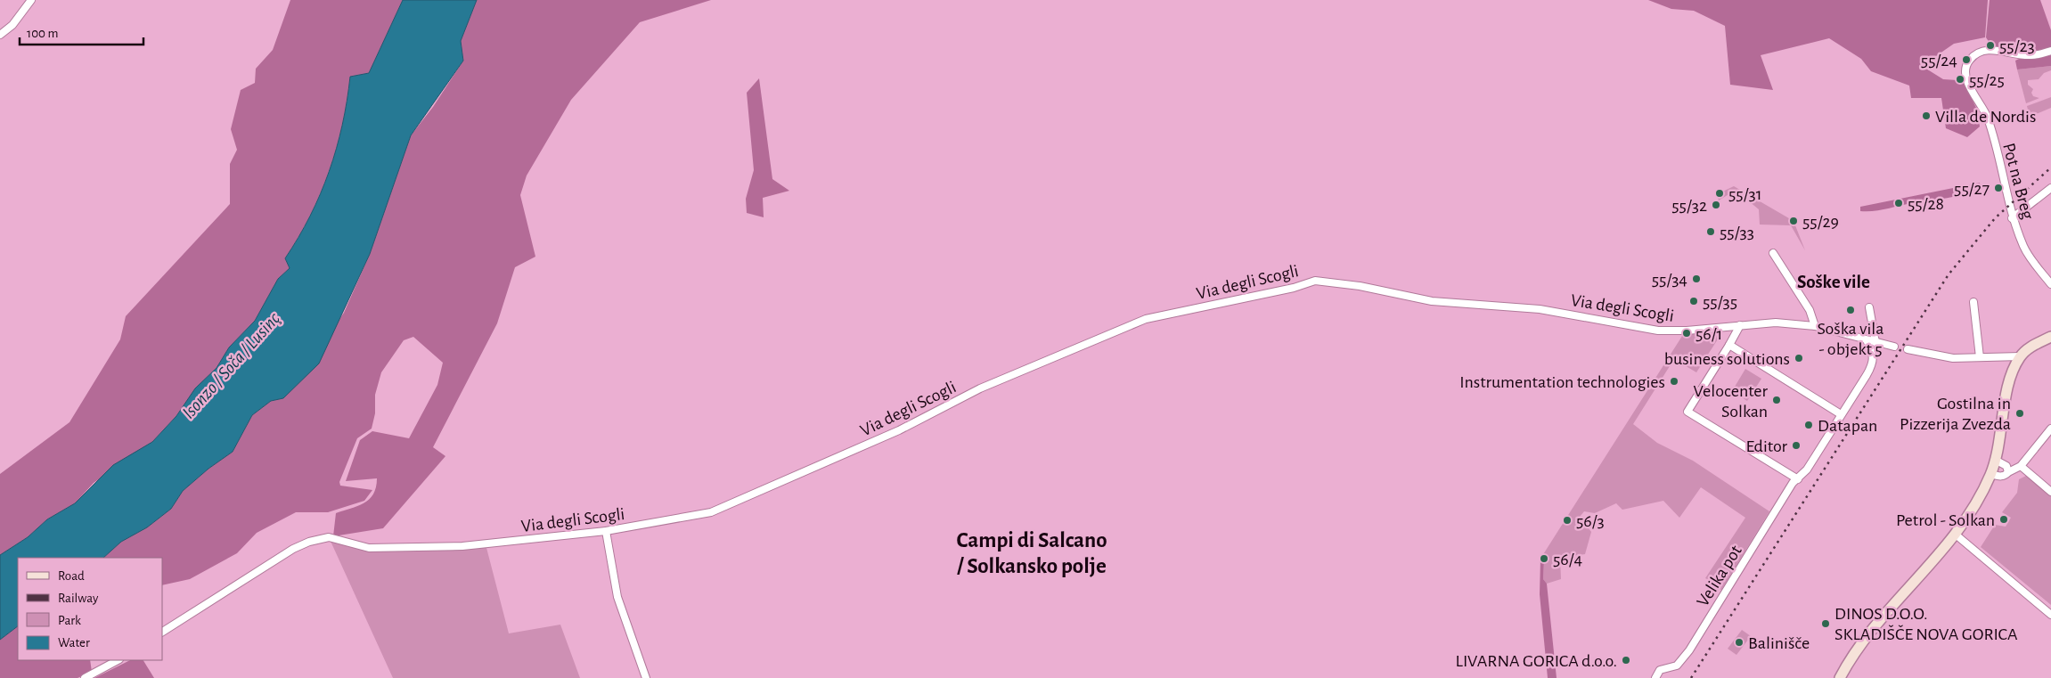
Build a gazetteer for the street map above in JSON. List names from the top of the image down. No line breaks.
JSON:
{"streets":{"street":["Pot na Breg","Via degli Scogli","Velika pot"]},"districts":["Soške vile","Campi di Salcano / Solkansko polje"],"water":["Isonzo / Soča / Lusinç"],"places":["55/23","55/24","55/25","Villa de Nordis","55/27","55/31","55/28","55/32","55/29","55/33","55/34","55/35","Soška vila - objekt 5","56/1","business solutions","Instrumentation technologies","Velocenter Solkan","Gostilna in Pizzerija Zvezda","Datapan","Editor","Petrol - Solkan","56/3","56/4","DINOS D.O.O. SKLADIŠČE NOVA GORICA","Balinišče","LIVARNA GORICA d.o.o."],"legend":["Road","Railway","Park","Water"],"scale_bar":"100 m"}
